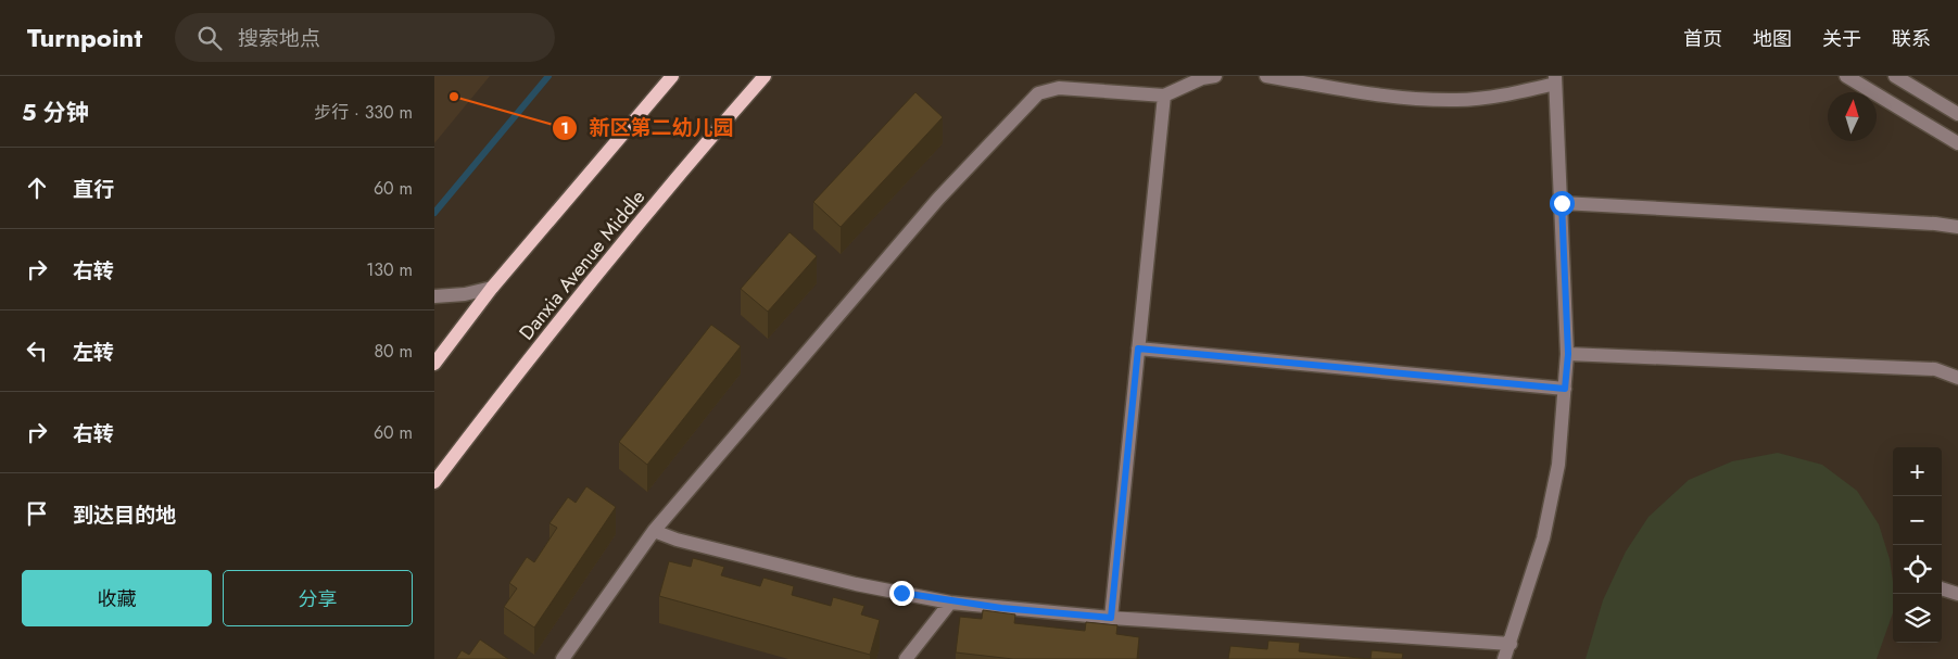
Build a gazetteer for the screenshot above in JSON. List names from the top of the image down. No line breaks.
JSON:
{"streets":{"main road":["Danxia Avenue Middle"]},"places":["新区第二幼儿园"],"north":"top","page":{"header":"Turnpoint","search":"搜索地点","nav":["首页","地图","关于","联系"],"heading":["5 分钟","步行 · 330 m"],"list":[["直行","60 m"],["右转","130 m"],["左转","80 m"],["右转","60 m"],"到达目的地"],"map_buttons":["+","−"],"buttons":["收藏","分享"]}}
